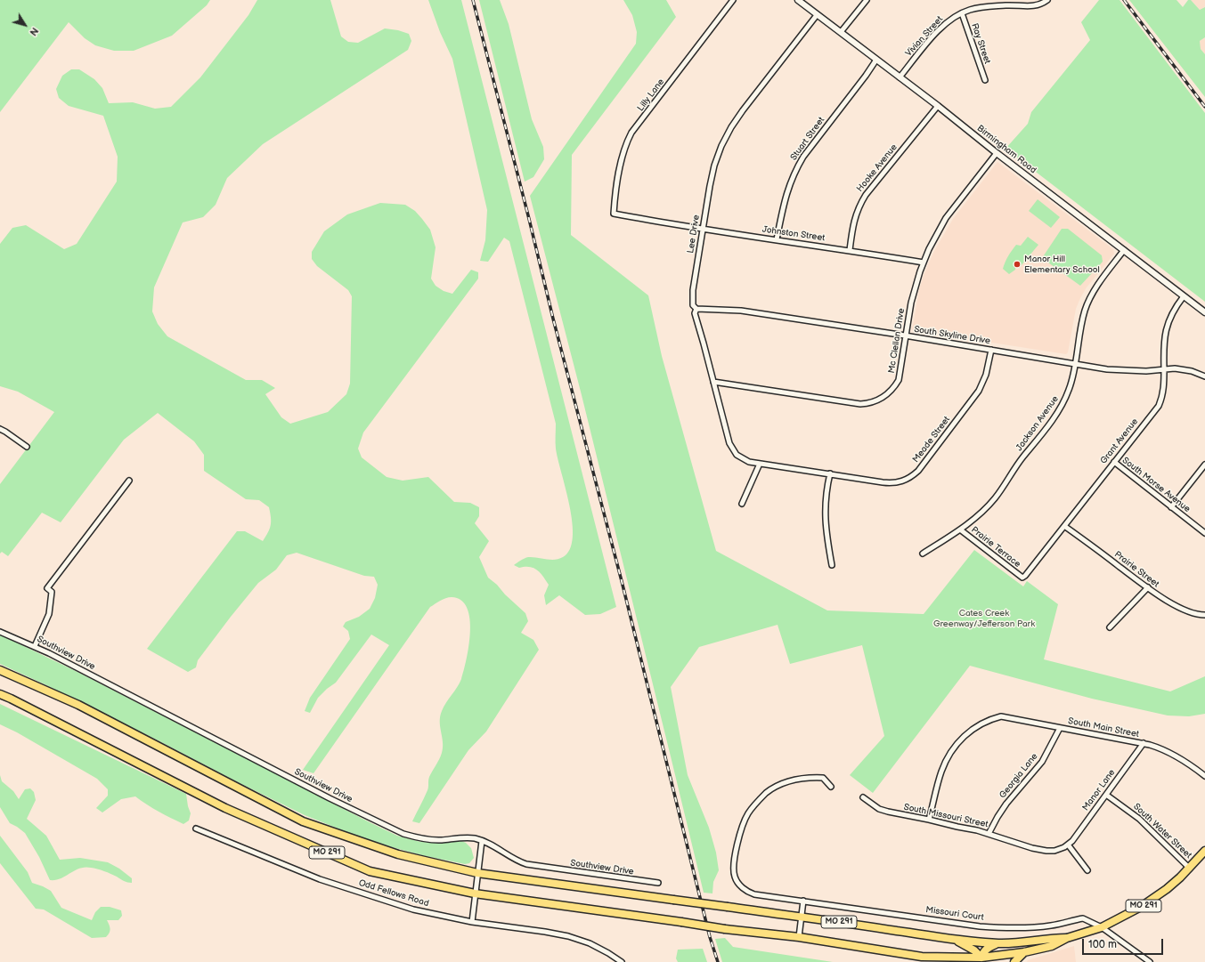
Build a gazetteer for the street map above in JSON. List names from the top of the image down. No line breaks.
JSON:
{"streets":{"highway":["MO 291"],"street":["Vivian Street","Ray Street","Lilly Lane","Stuart Street","Birmingham Road","Hooke Avenue","Lee Drive","Johnston Street","South Skyline Drive","Mc Clellan Drive","Jackson Avenue","Meade Street","Grant Avenue","South Morse Avenue","Prairie Terrace","Prairie Street","Southview Drive","South Main Street","Georgia Lane","Manor Lane","South Missouri Street","South Water Street","Odd Fellows Road","Missouri Court"]},"crossings":[["Vivian Street","Ray Street"],["Vivian Street","Birmingham Road"],["Lilly Lane","Johnston Street"],["Stuart Street","Birmingham Road"],["Stuart Street","Johnston Street"],["Birmingham Road","Hooke Avenue"],["Birmingham Road","Lee Drive"],["Birmingham Road","Mc Clellan Drive"],["Birmingham Road","Jackson Avenue"],["Birmingham Road","Grant Avenue"],["Hooke Avenue","Johnston Street"],["Lee Drive","Johnston Street"],["Lee Drive","South Skyline Drive"],["Lee Drive","Mc Clellan Drive"],["Lee Drive","Meade Street"],["Johnston Street","Mc Clellan Drive"],["South Skyline Drive","Mc Clellan Drive"],["South Skyline Drive","Jackson Avenue"],["South Skyline Drive","Meade Street"],["South Skyline Drive","Grant Avenue"],["Jackson Avenue","Prairie Terrace"],["Grant Avenue","South Morse Avenue"],["Grant Avenue","Prairie Terrace"],["Grant Avenue","Prairie Street"],["South Main Street","Georgia Lane"],["South Main Street","Manor Lane"],["South Main Street","South Missouri Street"],["Georgia Lane","South Missouri Street"],["Manor Lane","South Missouri Street"],["Manor Lane","South Water Street"],["South Water Street","MO 291"],["MO 291","Missouri Court"]],"parks":["Cates Creek Greenway/Jefferson Park"],"places":["Manor Hill Elementary School"],"scale_bar":"100 m","north":"bottom right"}
